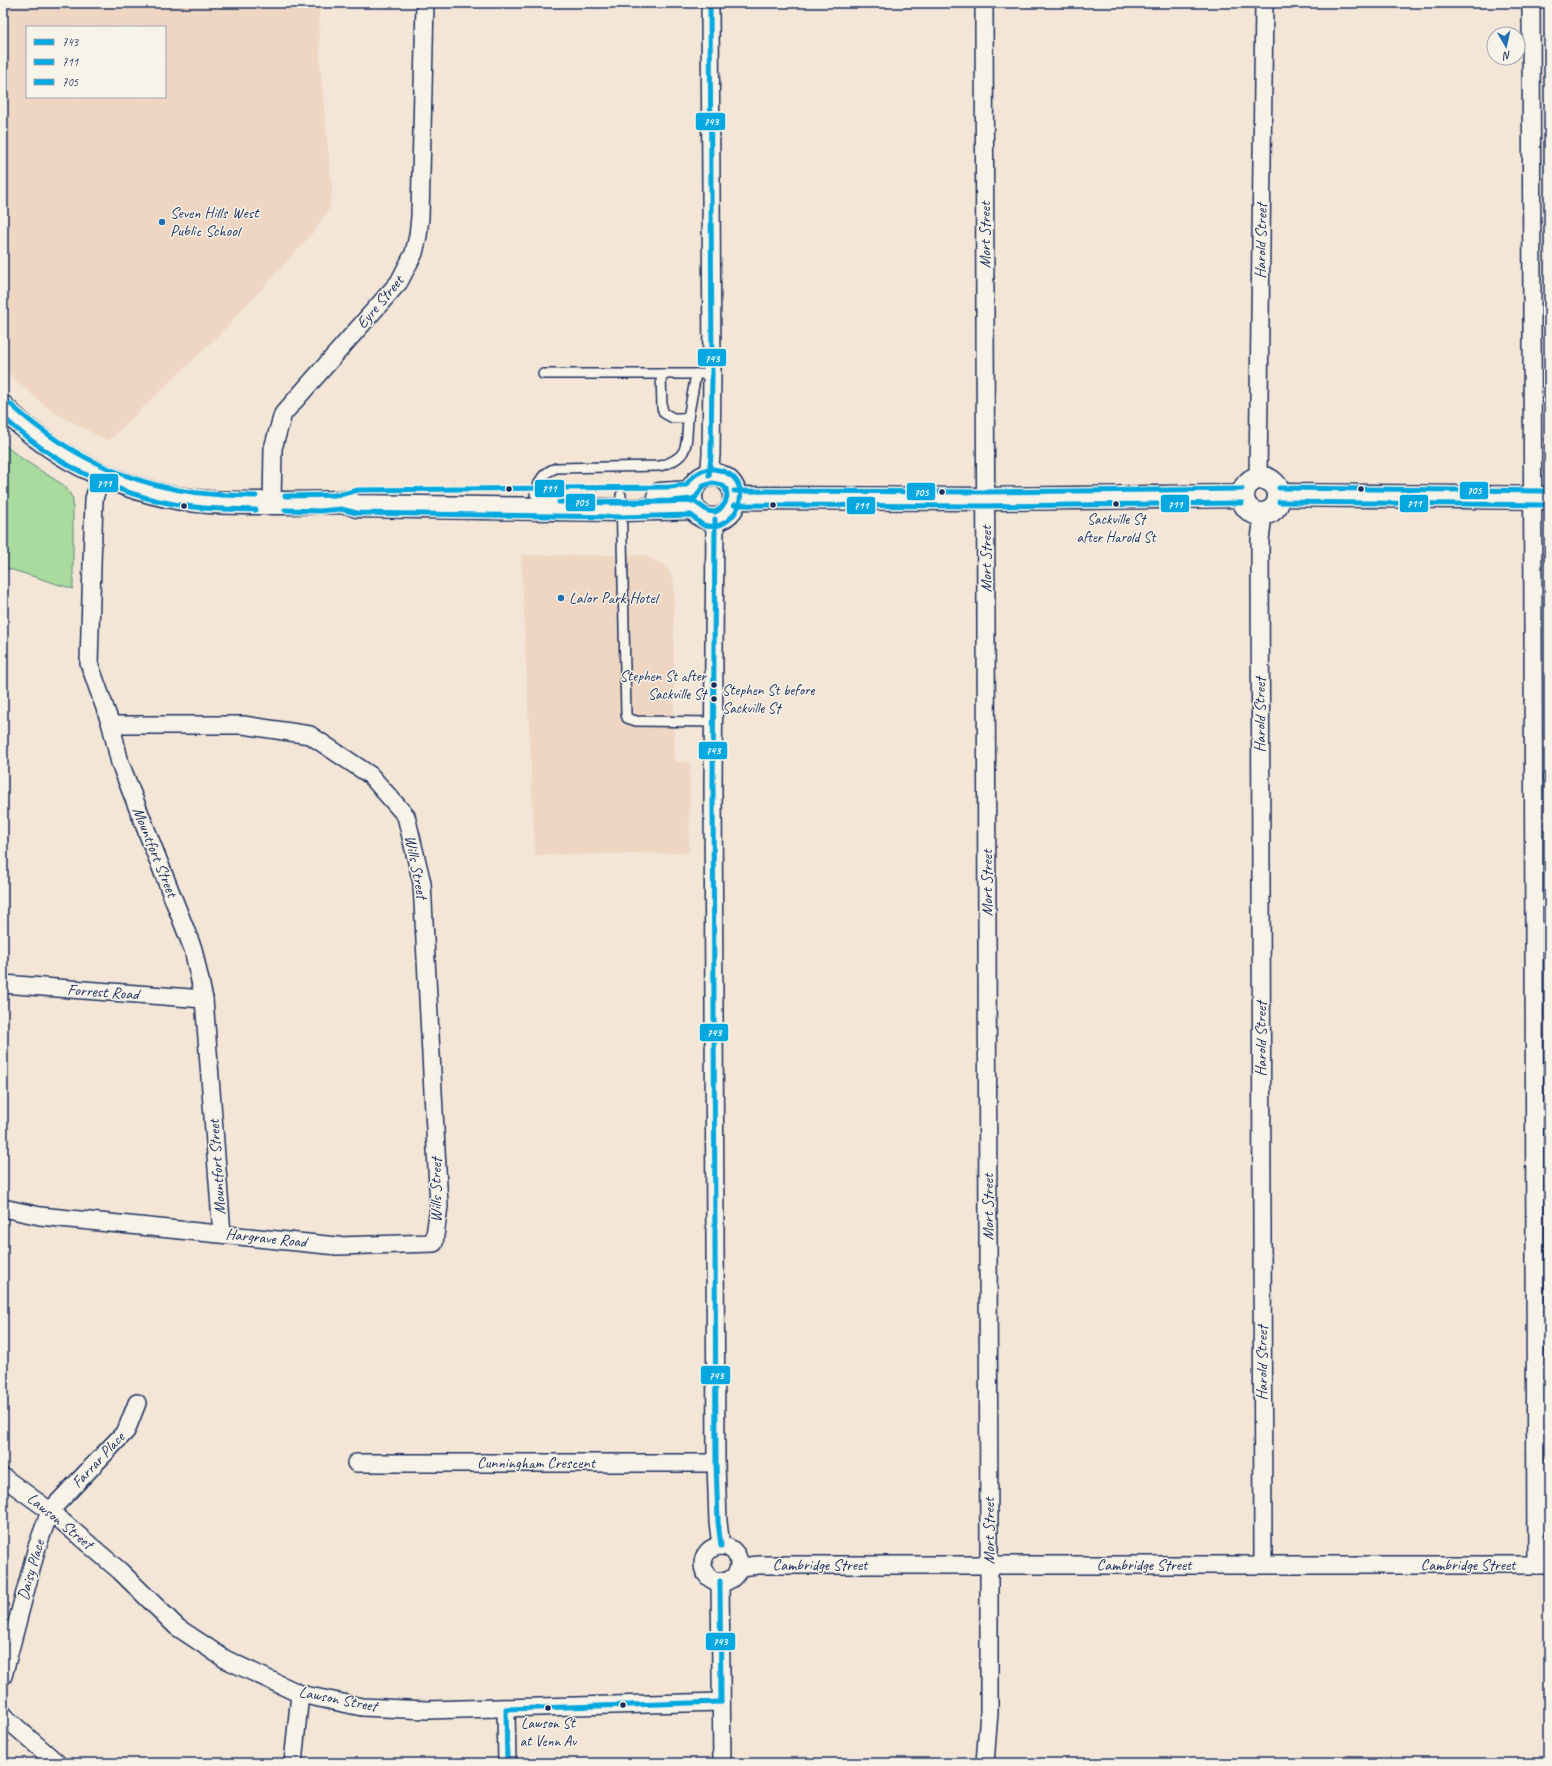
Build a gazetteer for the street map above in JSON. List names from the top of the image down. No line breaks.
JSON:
{"streets":{"street":["Mort Street","Harold Street","Eyre Street","Mountfort Street","Wills Street","Forrest Road","Hargrave Road","Farrar Place","Cunningham Crescent","Lawson Street","Cambridge Street","Daisy Place"]},"crossings":[["Mort Street","Cambridge Street"],["Harold Street","Cambridge Street"],["Mountfort Street","Wills Street"],["Mountfort Street","Forrest Road"],["Mountfort Street","Hargrave Road"],["Wills Street","Hargrave Road"],["Farrar Place","Lawson Street"],["Farrar Place","Daisy Place"],["Lawson Street","Daisy Place"]],"places":["Seven Hills West Public School","Sackville St after Harold St","Lalor Park Hotel","Stephen St after Sackville St","Stephen St before Sackville St","Lawson St at Venn Av"],"lines":["transit line 743","transit line 711","transit line 705"],"legend":["743","711","705"],"north":"bottom"}
